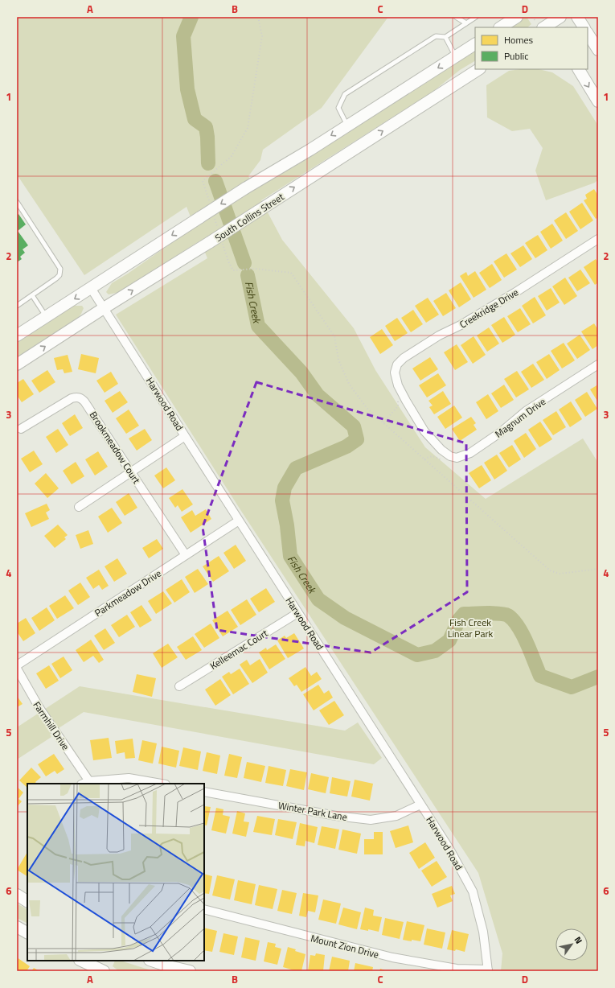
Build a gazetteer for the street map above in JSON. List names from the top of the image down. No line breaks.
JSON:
{"streets":{"main road":["South Collins Street"],"street":["Creekridge Drive","Harwood Road","Magnum Drive","Brookmeadow Court","Parkmeadow Drive","Kelleemac Court","Farmhill Drive","Winter Park Lane","Mount Zion Drive"]},"crossings":[["South Collins Street","Harwood Road"],["Creekridge Drive","Magnum Drive"],["Harwood Road","Parkmeadow Drive"],["Harwood Road","Kelleemac Court"],["Harwood Road","Winter Park Lane"],["Harwood Road","Mount Zion Drive"],["Brookmeadow Court","Parkmeadow Drive"]],"water":["Fish Creek"],"parks":["Fish Creek Linear Park"],"legend":["Homes","Public"],"north":"top right","grid":{"columns":["A","B","C","D"],"rows":["1","2","3","4","5","6"]}}
